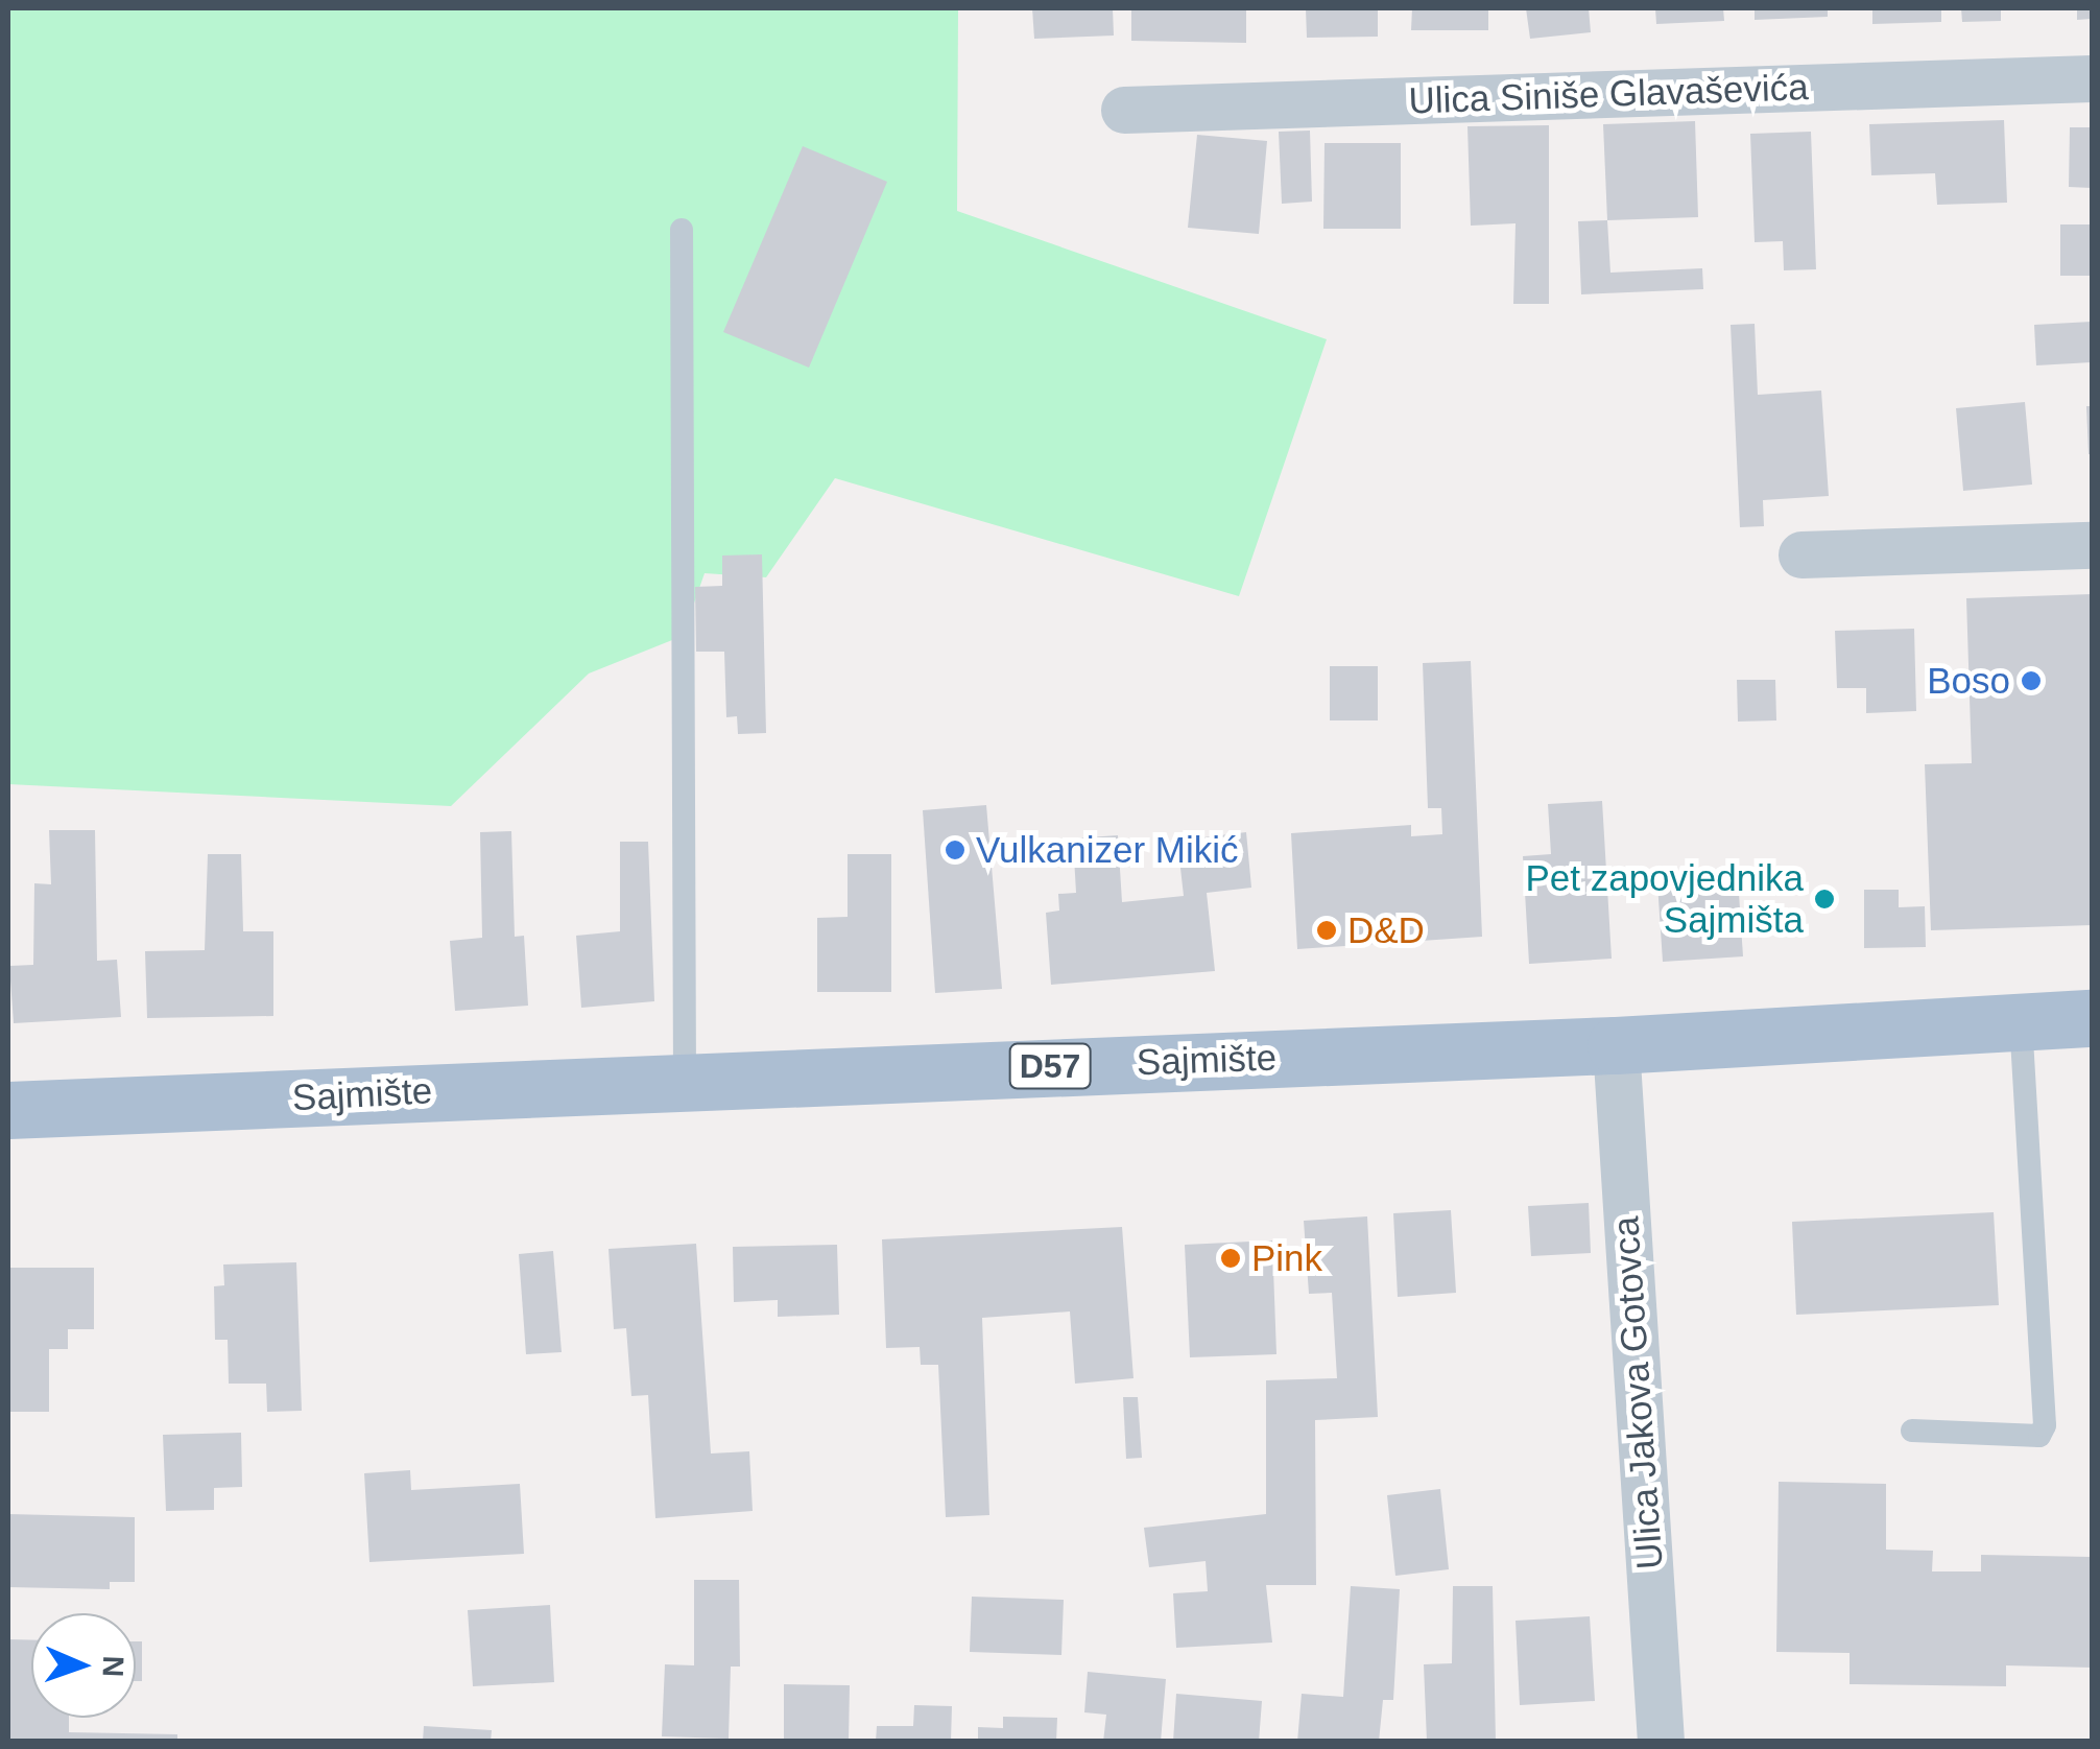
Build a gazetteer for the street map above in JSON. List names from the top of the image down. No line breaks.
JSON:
{"streets":{"main road":["Sajmište","D57"],"street":["Ulica Siniše Glavaševića","Ulica Jakova Gotovca"]},"crossings":[["Sajmište","Ulica Jakova Gotovca"]],"places":["Boso","Vulkanizer Mikić","Pet zapovjednika Sajmišta","D&D","Pink"],"north":"right"}
